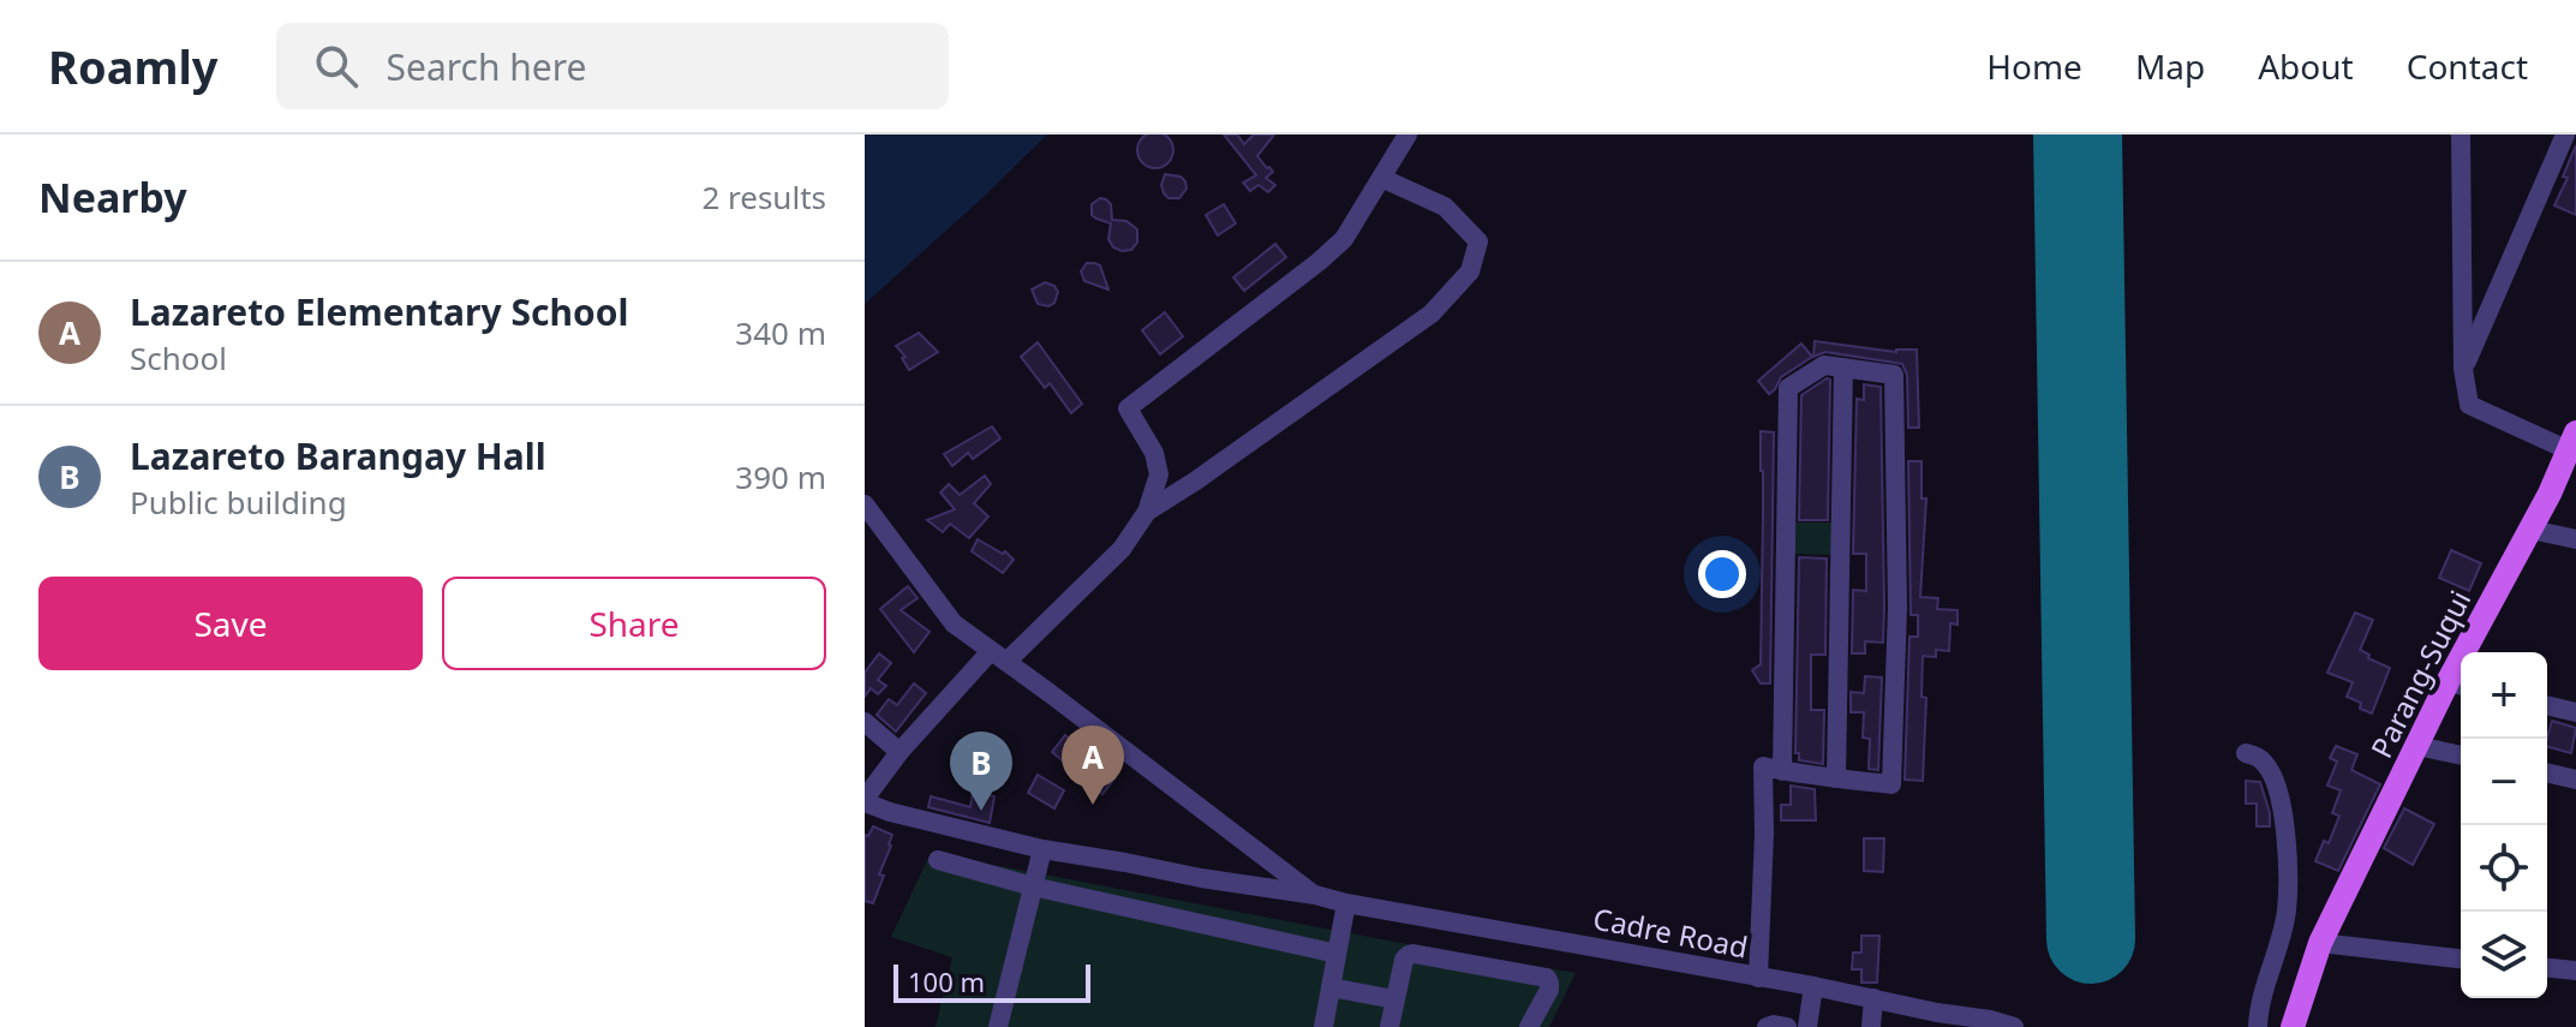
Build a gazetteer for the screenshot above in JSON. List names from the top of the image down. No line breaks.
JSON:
{"streets":{"main road":["Parang-Suqui"],"street":["Cadre Road"]},"scale_bar":"100 m","page":{"header":"Roamly","search":"Search here","nav":["Home","Map","About","Contact"],"heading":["Nearby","2 results"],"list":[{"mark":"A","name":"Lazareto Elementary School","note":"School","value":"340 m"},{"mark":"B","name":"Lazareto Barangay Hall","note":"Public building","value":"390 m"}],"buttons":["Save","Share"],"map_buttons":["+","−"],"pins":["A","B"],"scale":"100 m"}}
